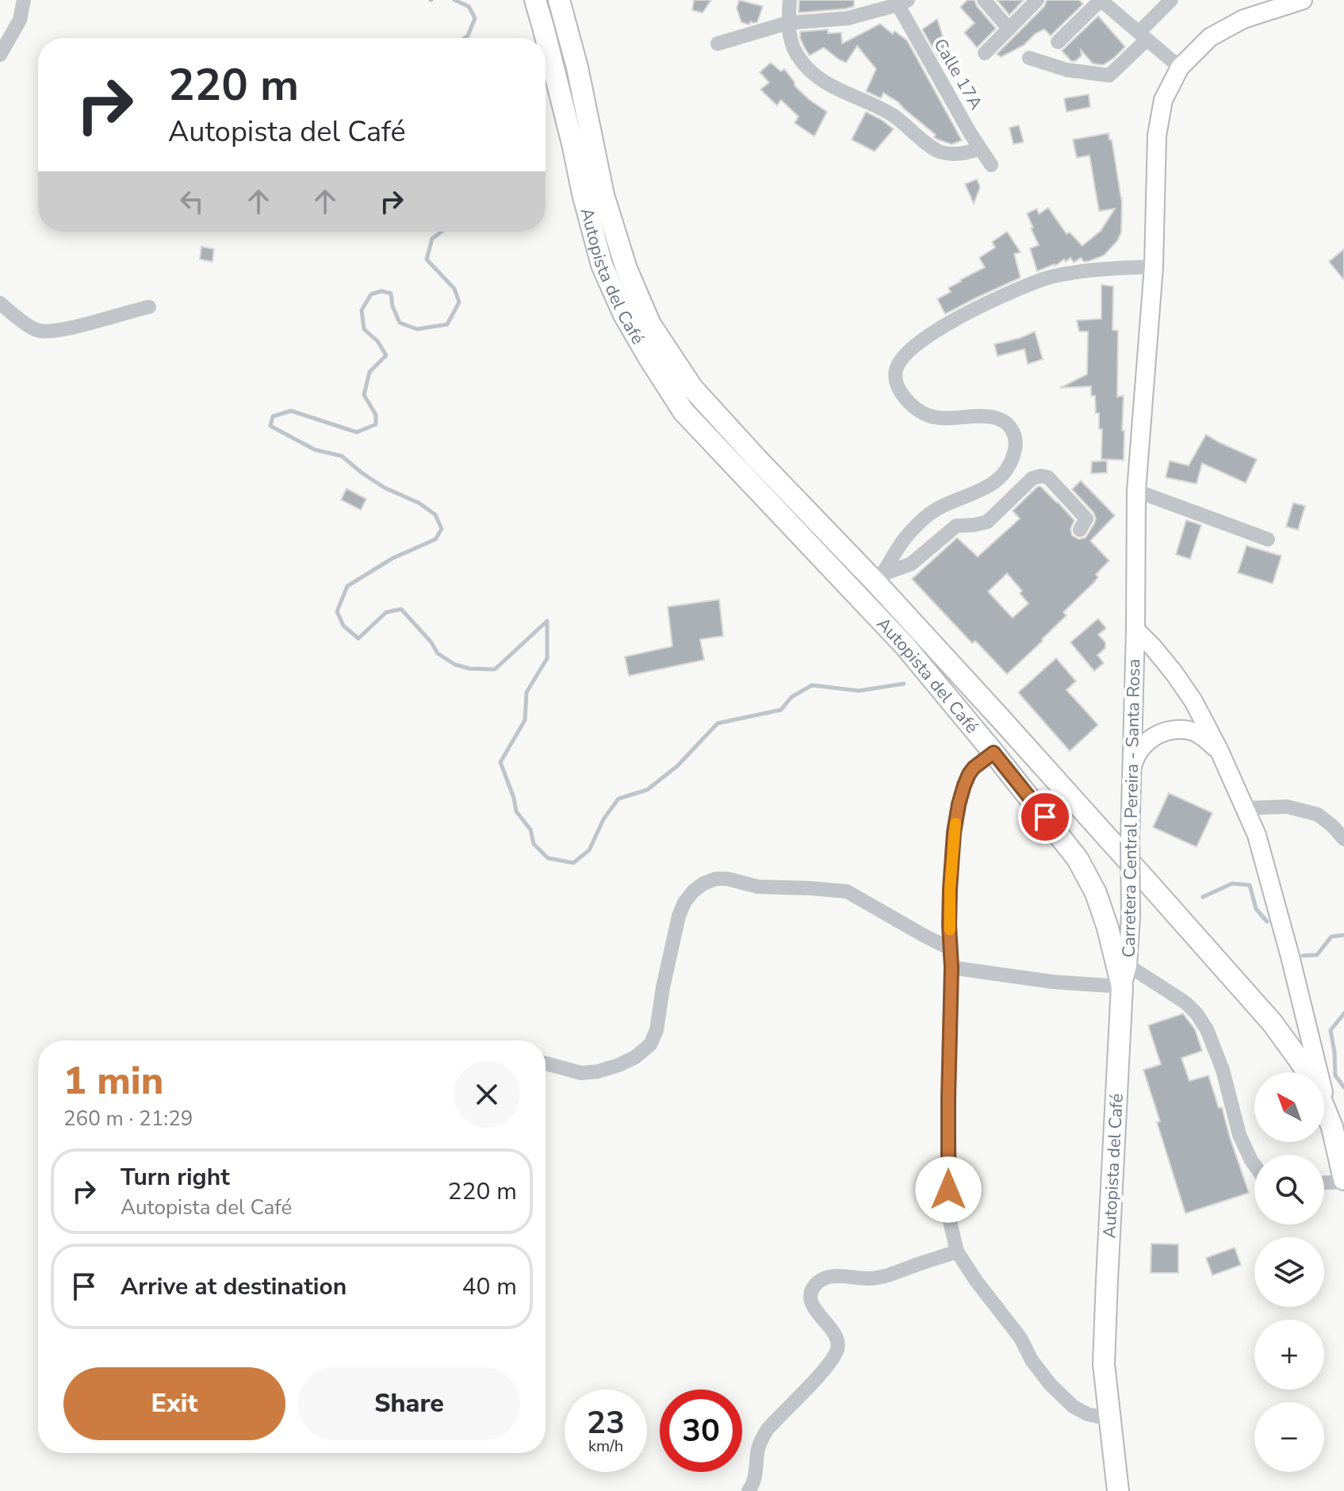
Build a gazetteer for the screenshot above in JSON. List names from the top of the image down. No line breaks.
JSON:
{"streets":{"highway":["Autopista del Café"],"main road":["Carretera Central Pereira - Santa Rosa"],"street":["Calle 17A"]},"crossings":[["Autopista del Café","Carretera Central Pereira - Santa Rosa"]],"north":"top left","page":{"turn":["220 m","Autopista del Café"],"heading":["1 min","260 m · 21:29"],"map_buttons":["+","−"],"list":[{"name":"Turn right","note":"Autopista del Café","value":"220 m"},{"name":"Arrive at destination","value":"40 m"}],"buttons":["Exit","Share"],"speed":"23 km/h","limit":"30"}}
